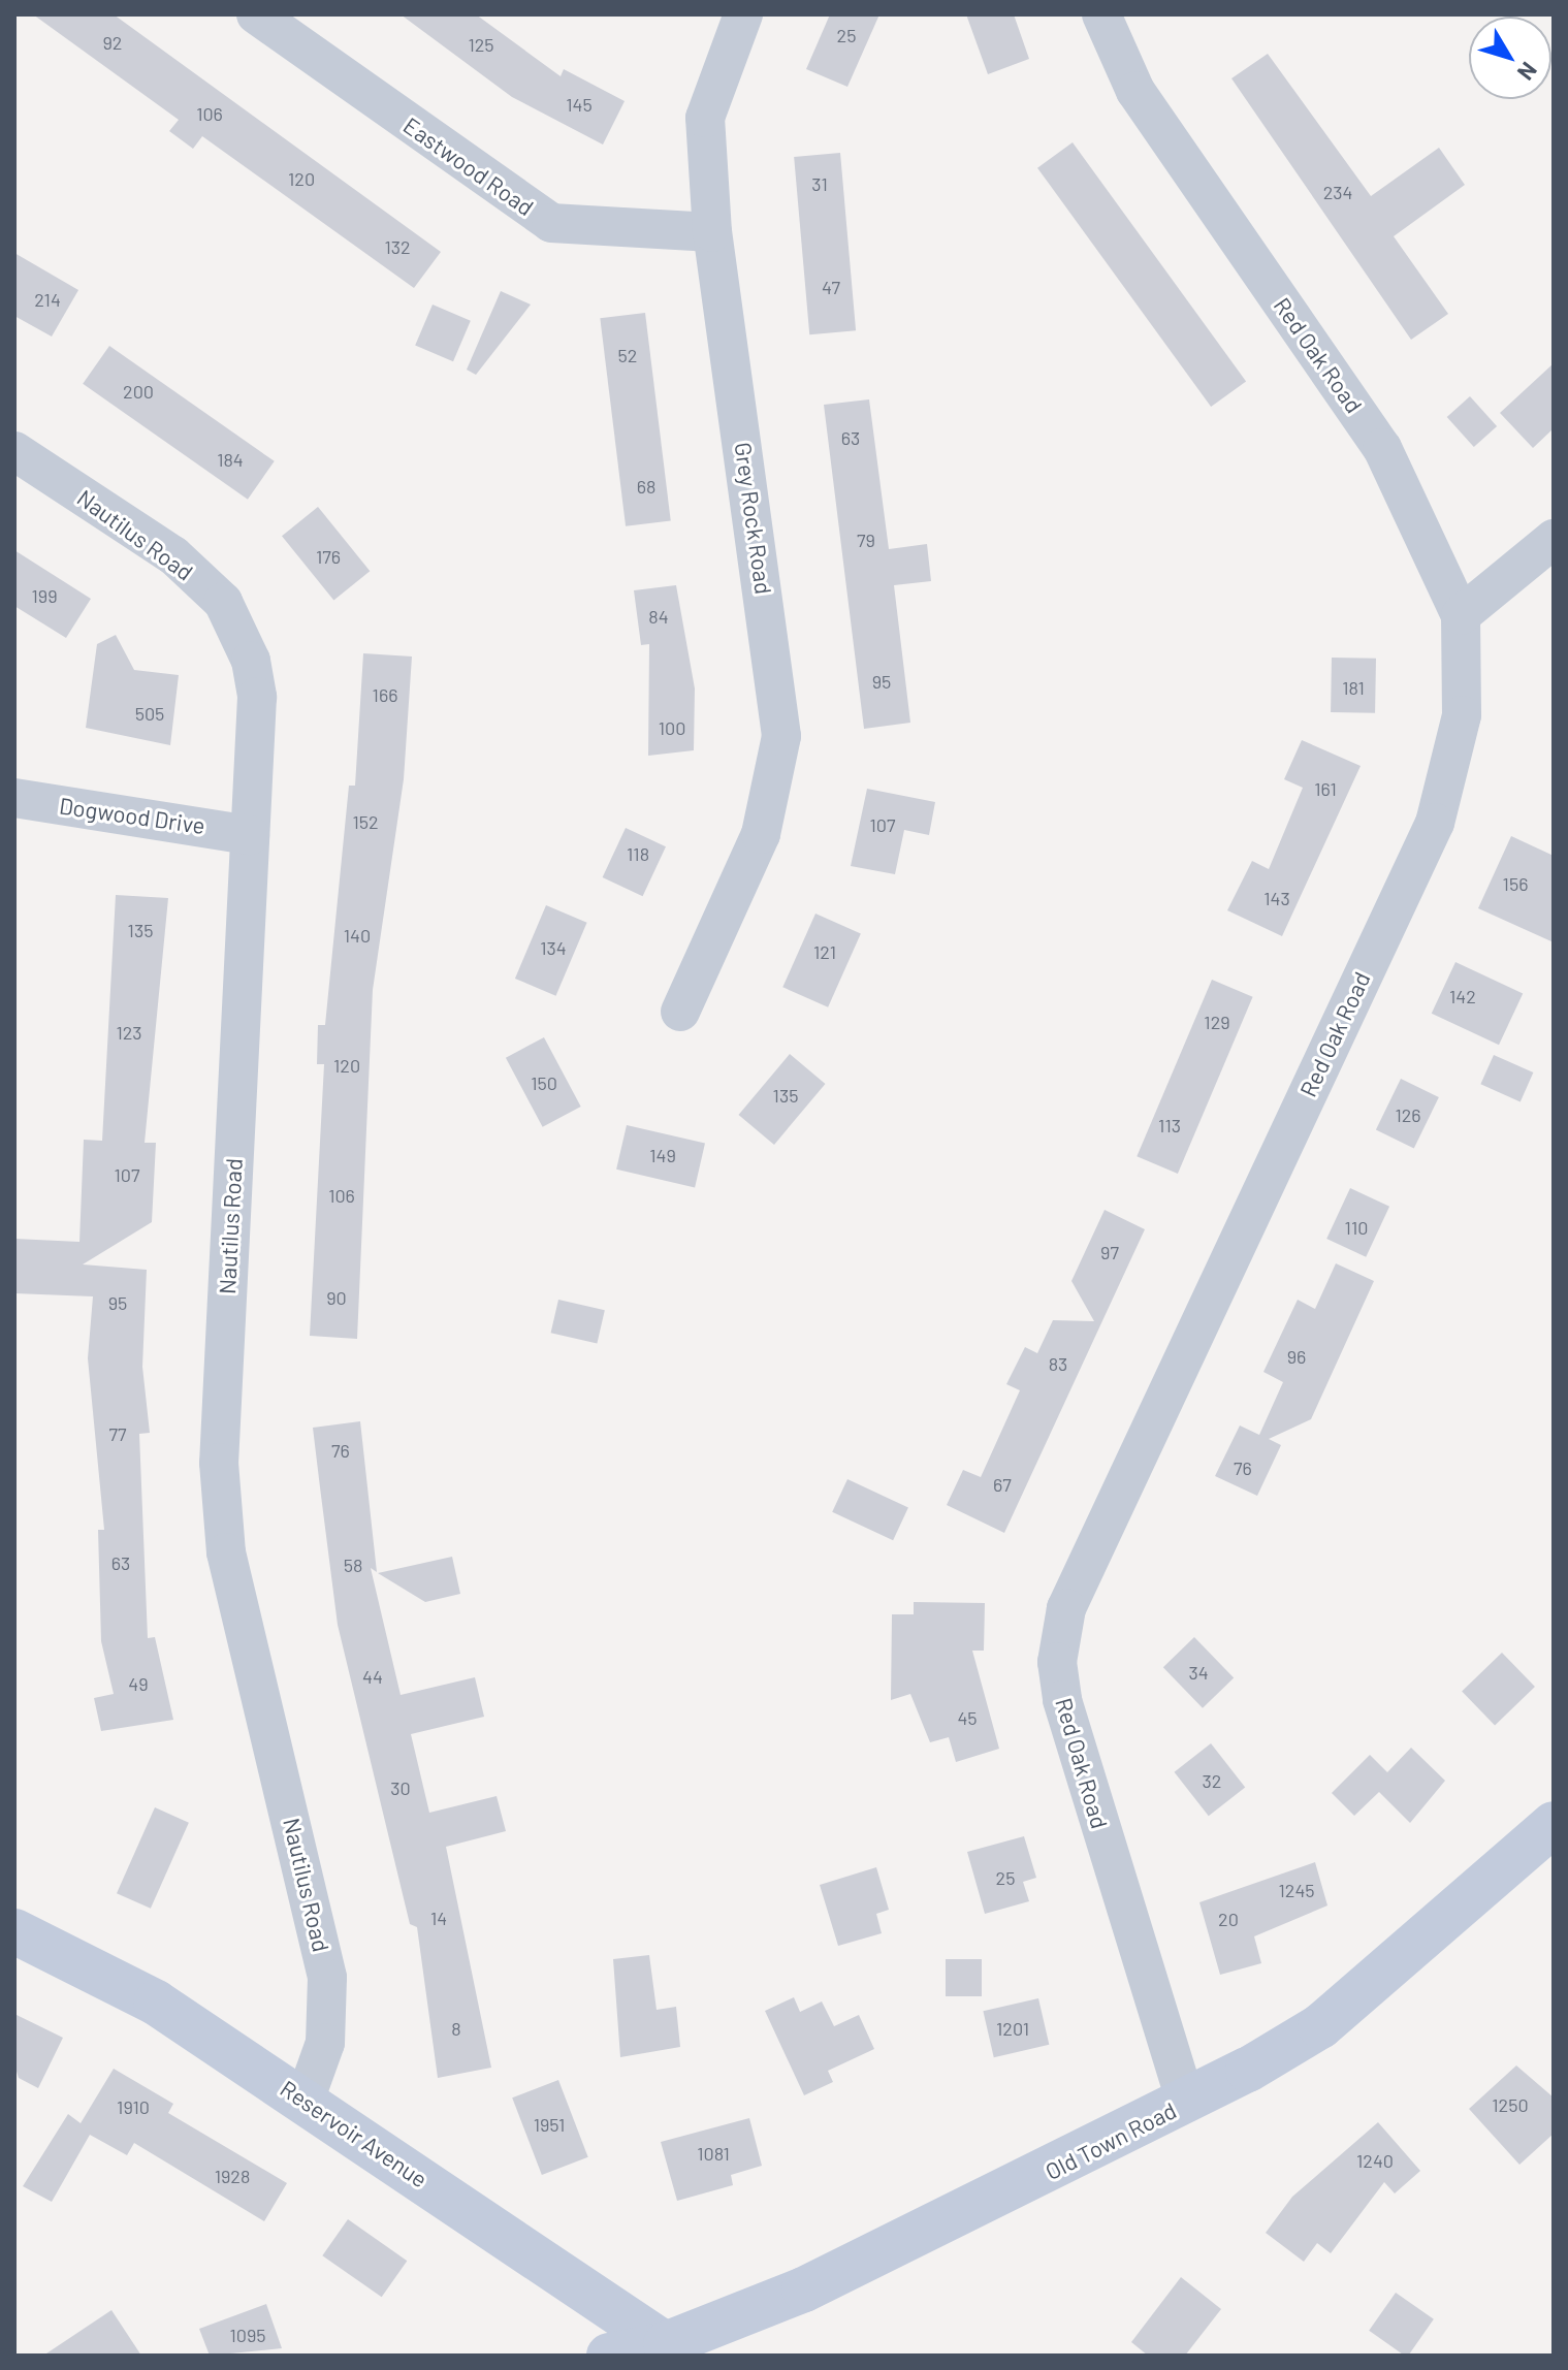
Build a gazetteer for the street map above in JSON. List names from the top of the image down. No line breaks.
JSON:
{"streets":{"main road":["Reservoir Avenue","Old Town Road"],"street":["Eastwood Road","Red Oak Road","Grey Rock Road","Nautilus Road","Dogwood Drive"]},"crossings":[["Eastwood Road","Grey Rock Road"],["Red Oak Road","Old Town Road"],["Nautilus Road","Dogwood Drive"],["Nautilus Road","Reservoir Avenue"],["Reservoir Avenue","Old Town Road"]],"house_numbers":["25","92","125","145","106","120","31","234","132","47","214","52","200","63","184","68","79","176","199","84","95","181","166","505","100","161","152","107","118","156","143","135","140","134","121","142","129","123","120","150","135","126","113","149","107","106","110","97","90","95","96","83","77","76","76","67","63","58","34","44","49","45","32","30","25","1245","14","20","8","1201","1250","1910","1951","1081","1240","1928","1095"],"north":"bottom right"}
